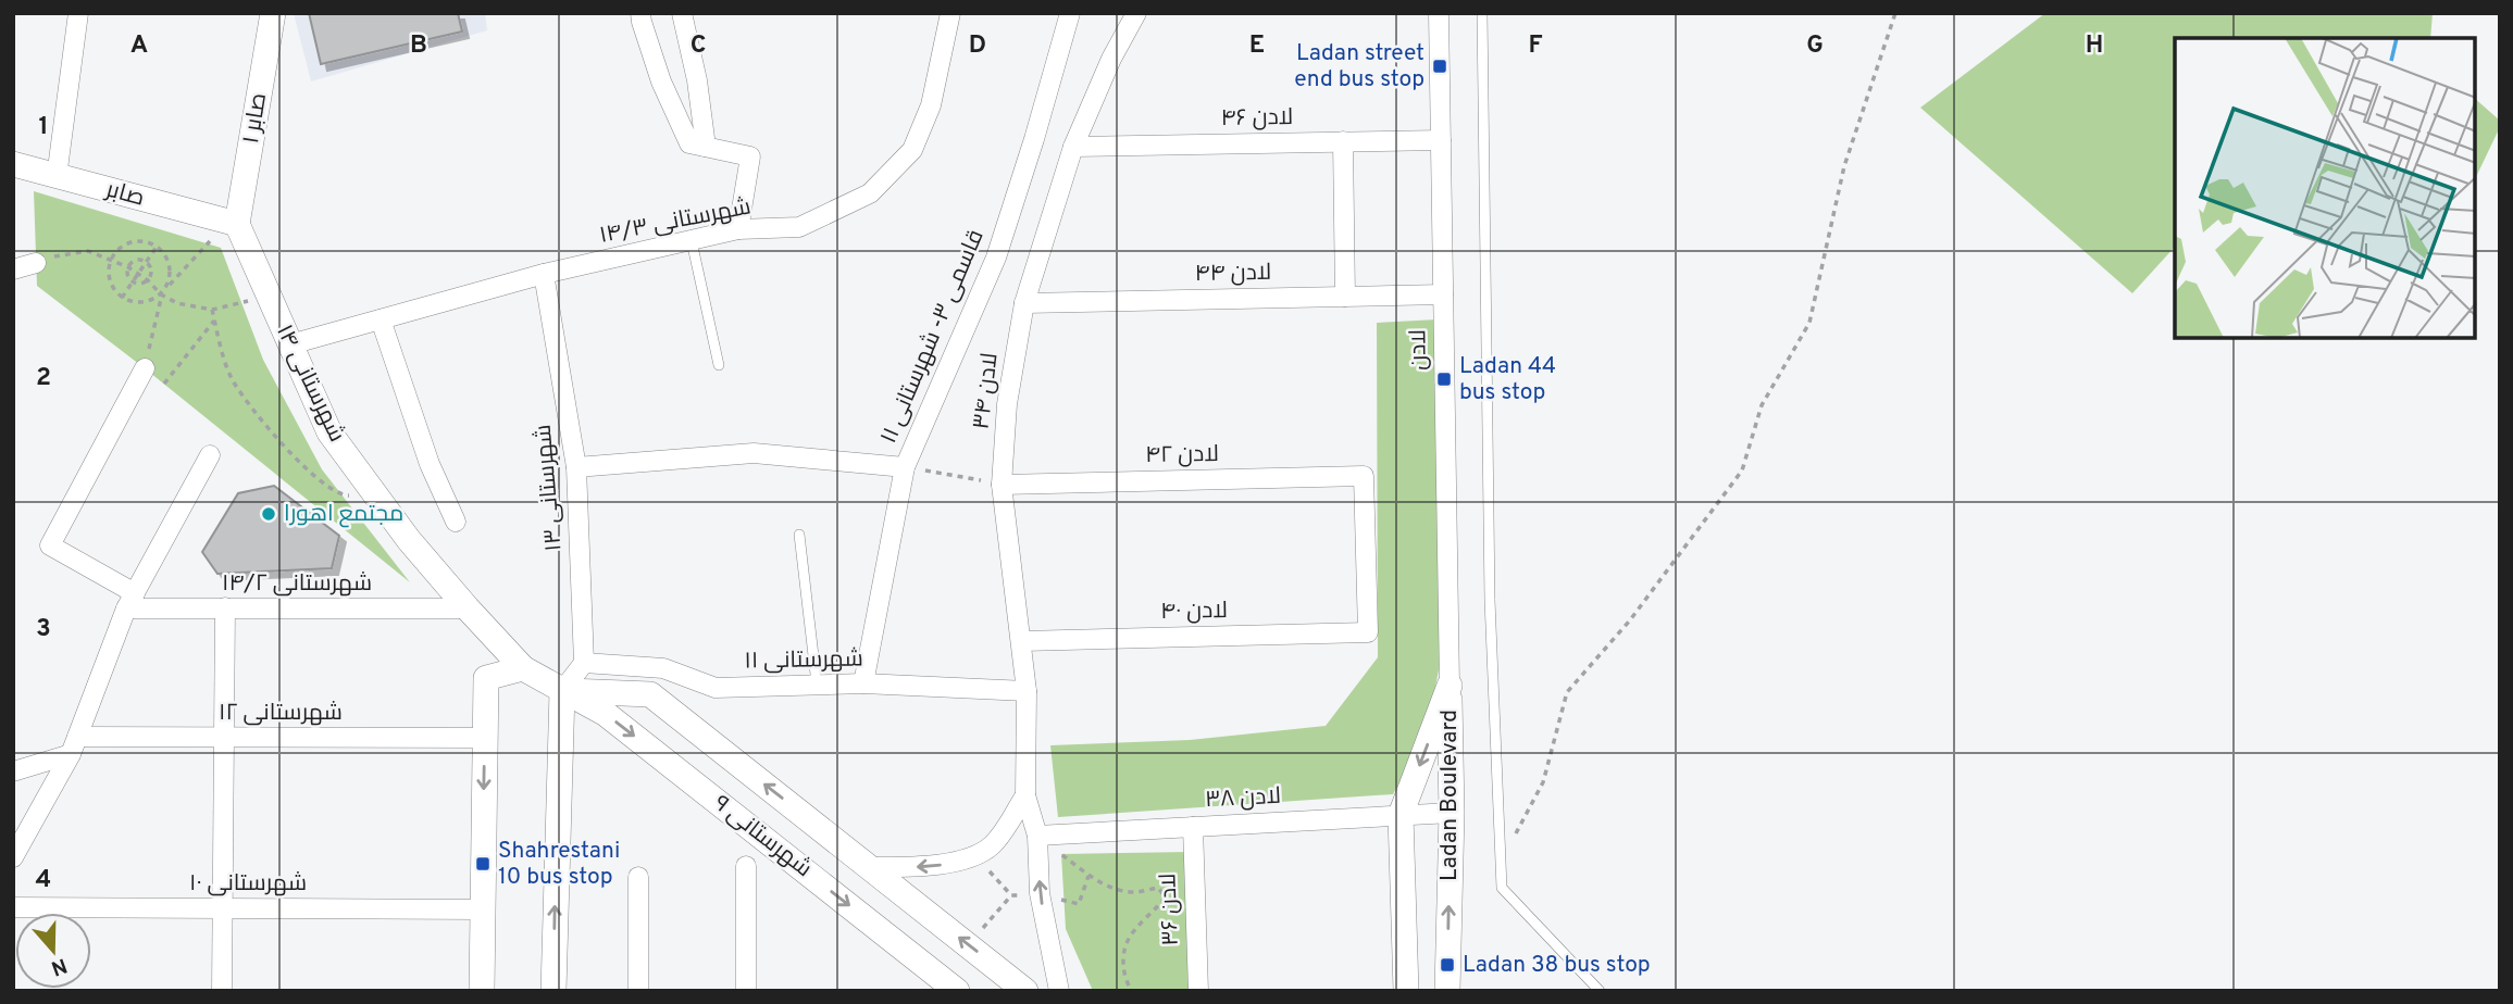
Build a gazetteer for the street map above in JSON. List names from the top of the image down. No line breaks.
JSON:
{"streets":{"street":["صابر ۱","لادن ۴۶","صابر","شهرستانی ۱۴/۳","لادن ۴۴","قاسمی ۳- شهرستانی ۱۱","لادن","شهرستانی ۱۴","لادن ۳۴","لادن ۴۲","شهرستانی ۱۳","شهرستانی ۱۴/۲","لادن ۴۰","شهرستانی ۱۱","شهرستانی ۱۲","Ladan Boulevard","لادن ۳۸","شهرستانی ۹","شهرستانی ۱۰","لادن ۳۶"]},"crossings":[["صابر ۱","صابر"],["صابر ۱","شهرستانی ۱۴"],["لادن ۴۶","لادن"],["لادن ۴۶","لادن ۳۴"],["صابر","شهرستانی ۱۴"],["شهرستانی ۱۴/۳","شهرستانی ۱۴"],["شهرستانی ۱۴/۳","شهرستانی ۱۳"],["لادن ۴۴","لادن"],["لادن ۴۴","لادن ۳۴"],["قاسمی ۳- شهرستانی ۱۱","شهرستانی ۱۱"],["لادن","Ladan Boulevard"],["شهرستانی ۱۴","شهرستانی ۱۴/۲"],["شهرستانی ۱۴","شهرستانی ۹"],["لادن ۳۴","لادن ۴۲"],["لادن ۳۴","لادن ۴۰"],["لادن ۳۴","شهرستانی ۱۱"],["لادن ۳۴","لادن ۳۸"],["لادن ۴۲","لادن ۴۰"],["شهرستانی ۱۳","شهرستانی ۱۱"],["Ladan Boulevard","لادن ۳۸"],["لادن ۳۸","لادن ۳۶"]],"places":{"transit":["Ladan street end bus stop","Ladan 44 bus stop","Shahrestani 10 bus stop","Ladan 38 bus stop"],"other":["مجتمع اهورا"]},"north":"bottom","grid":{"columns":["A","B","C","D","E","F","G","H"],"rows":["1","2","3","4"]}}
